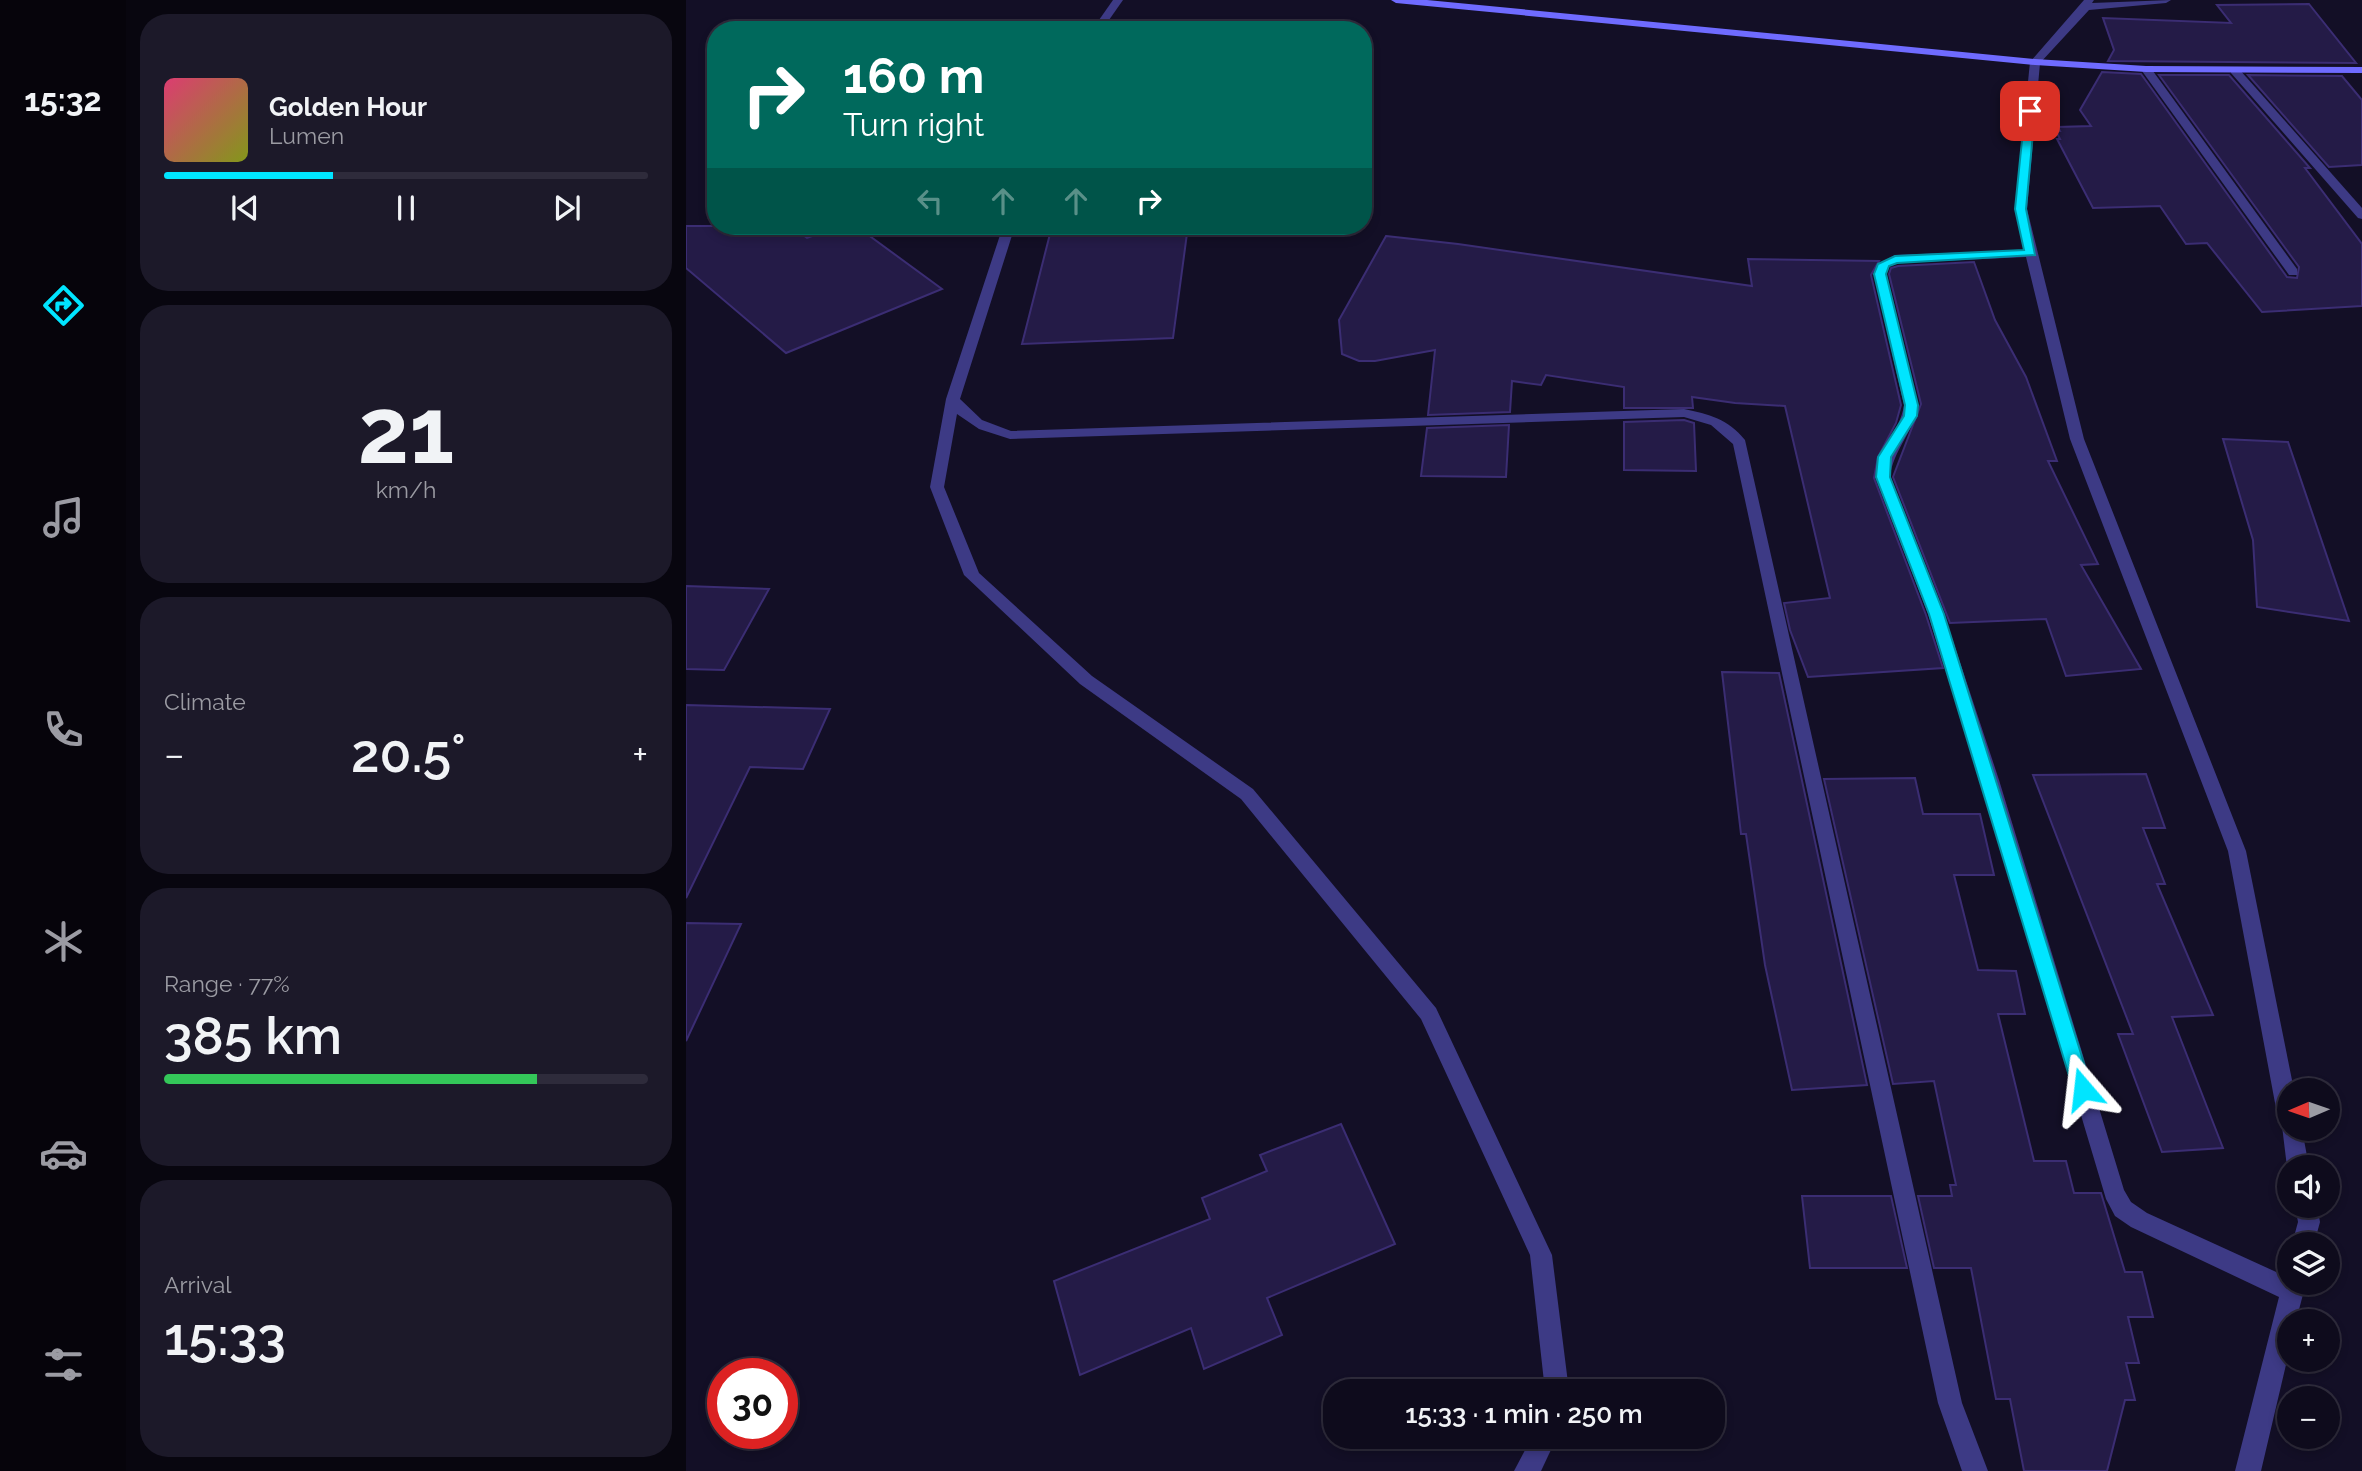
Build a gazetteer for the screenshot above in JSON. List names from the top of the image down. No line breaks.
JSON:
{"north":"left","page":{"tabs":"15:32","turn":["160 m","Turn right"],"song":["Golden Hour","Lumen"],"tile":[["21","km/h"],"Climate",["Range · 77%","385 km"],["Arrival","15:33"]],"heat":["−","20.5°","+"],"map_buttons":["+","−"],"limit":"30","trip":"15:33 · 1 min · 250 m"}}
